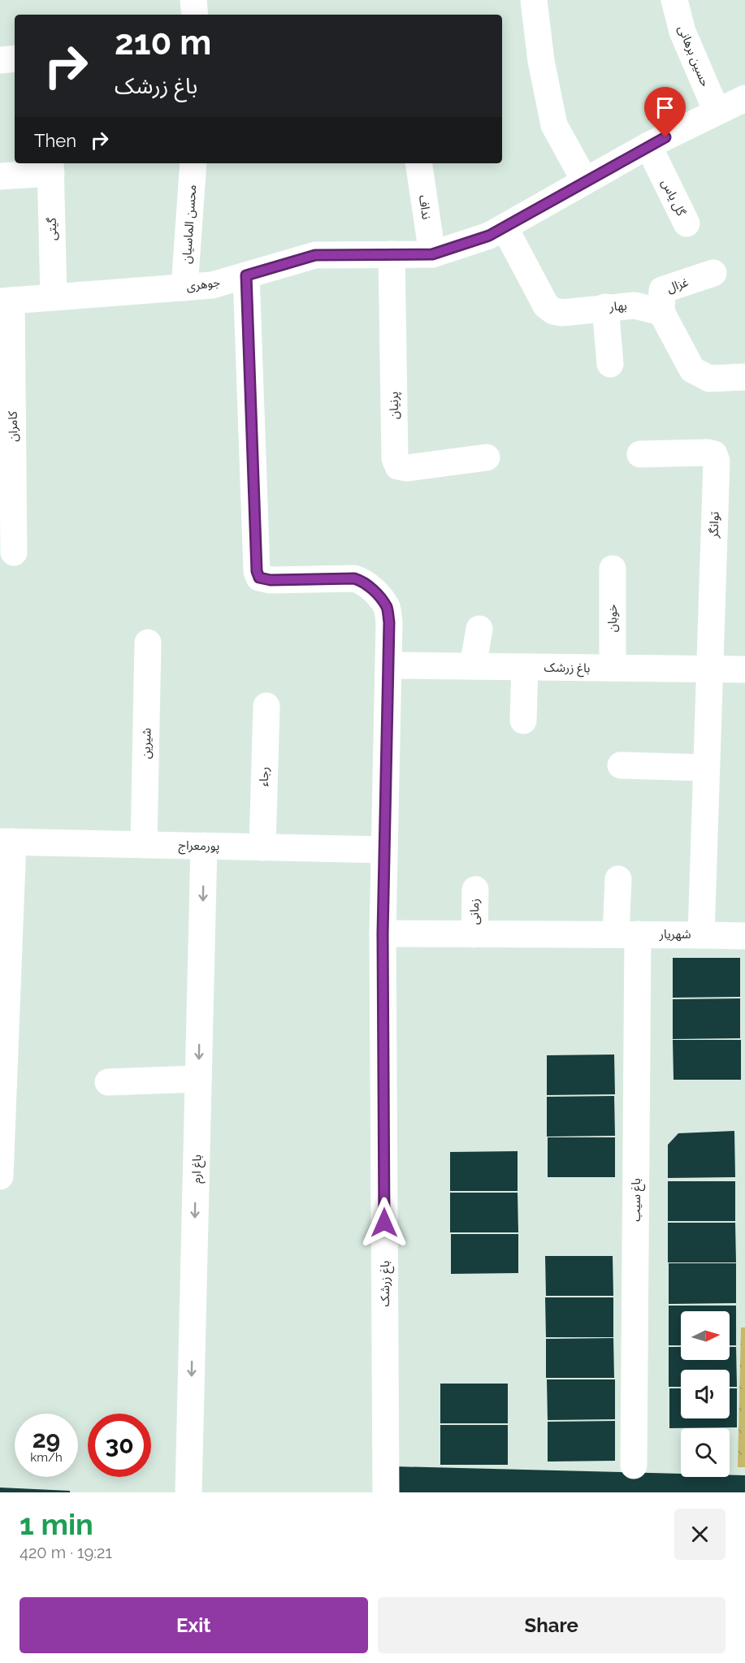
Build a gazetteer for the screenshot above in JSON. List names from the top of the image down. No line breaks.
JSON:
{"streets":{"street":["حسین برهانی","گل یاس","نداف","محسن الماسیان","گیتی","جوهری","غزال","بهار","پرنیان","کامران","توانگر","خوبان","باغ زرشک","شیرین","رجاء","پورمعراج","زمانی","شهریار","باغ ارم","باغ سیب"]},"crossings":[["حسین برهانی","جوهری"],["گل یاس","جوهری"],["نداف","جوهری"],["محسن الماسیان","جوهری"],["گیتی","جوهری"],["جوهری","بهار"],["جوهری","پرنیان"],["جوهری","کامران"],["جوهری","باغ زرشک"],["غزال","بهار"],["توانگر","باغ زرشک"],["توانگر","شهریار"],["خوبان","باغ زرشک"],["باغ زرشک","پورمعراج"],["باغ زرشک","شهریار"],["شیرین","پورمعراج"],["رجاء","پورمعراج"],["پورمعراج","باغ ارم"],["زمانی","شهریار"],["شهریار","باغ سیب"]],"one_way":["باغ ارم"],"north":"right","page":{"turn":["210 m","باغ زرشک"],"then":"Then","speed":"29 km/h","limit":"30","heading":["1 min","420 m · 19:21"],"buttons":["Exit","Share"]}}
